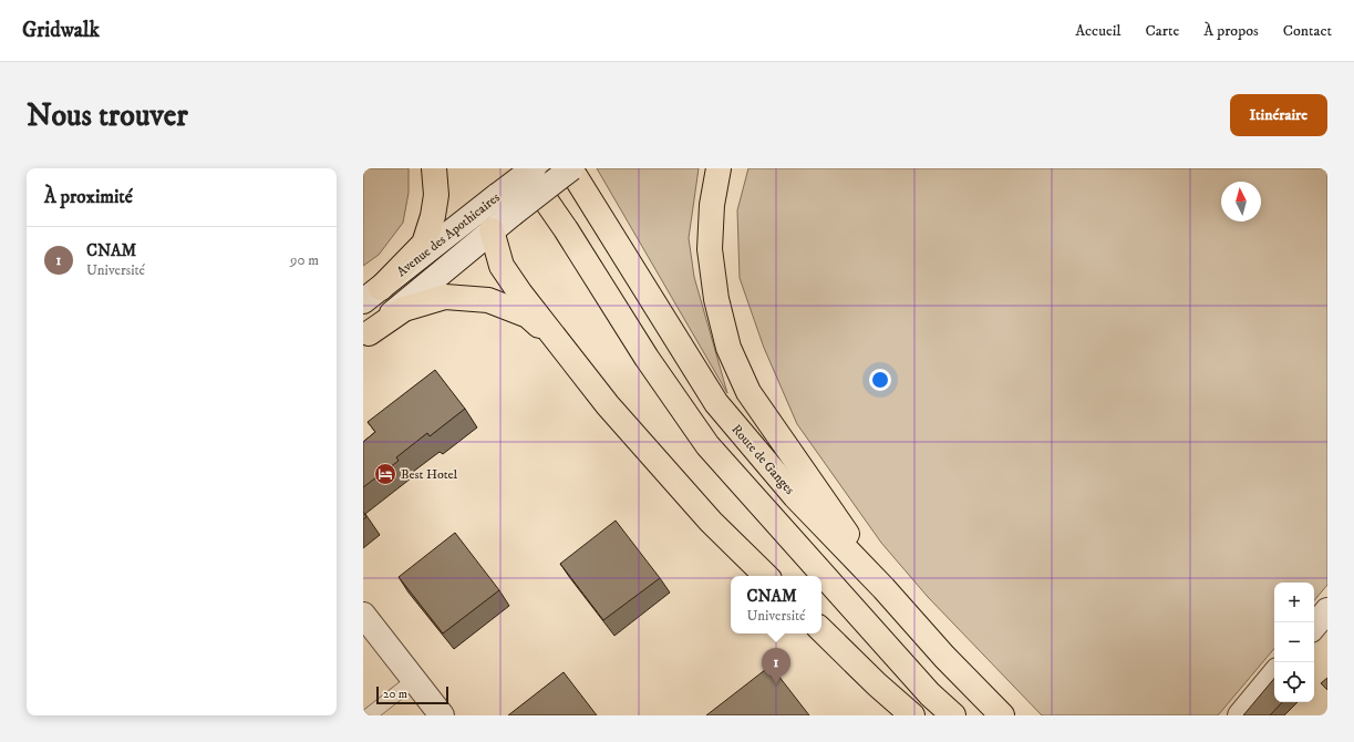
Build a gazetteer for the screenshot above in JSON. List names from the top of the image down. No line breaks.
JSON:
{"streets":{"main road":["Route de Ganges"],"street":["Avenue des Apothicaires"]},"crossings":[["Avenue des Apothicaires","Route de Ganges"]],"places":{"hotel":["Best Hotel"]},"scale_bar":"20 m","north":"top","page":{"header":"Gridwalk","nav":["Accueil","Carte","À propos","Contact"],"buttons":"Itinéraire","title":"Nous trouver","heading":"À proximité","list":[{"mark":"1","name":"CNAM","note":"Université","value":"90 m"}],"popup":["CNAM","Université"],"map_buttons":["+","−"],"pins":"1","scale":"20 m"}}
